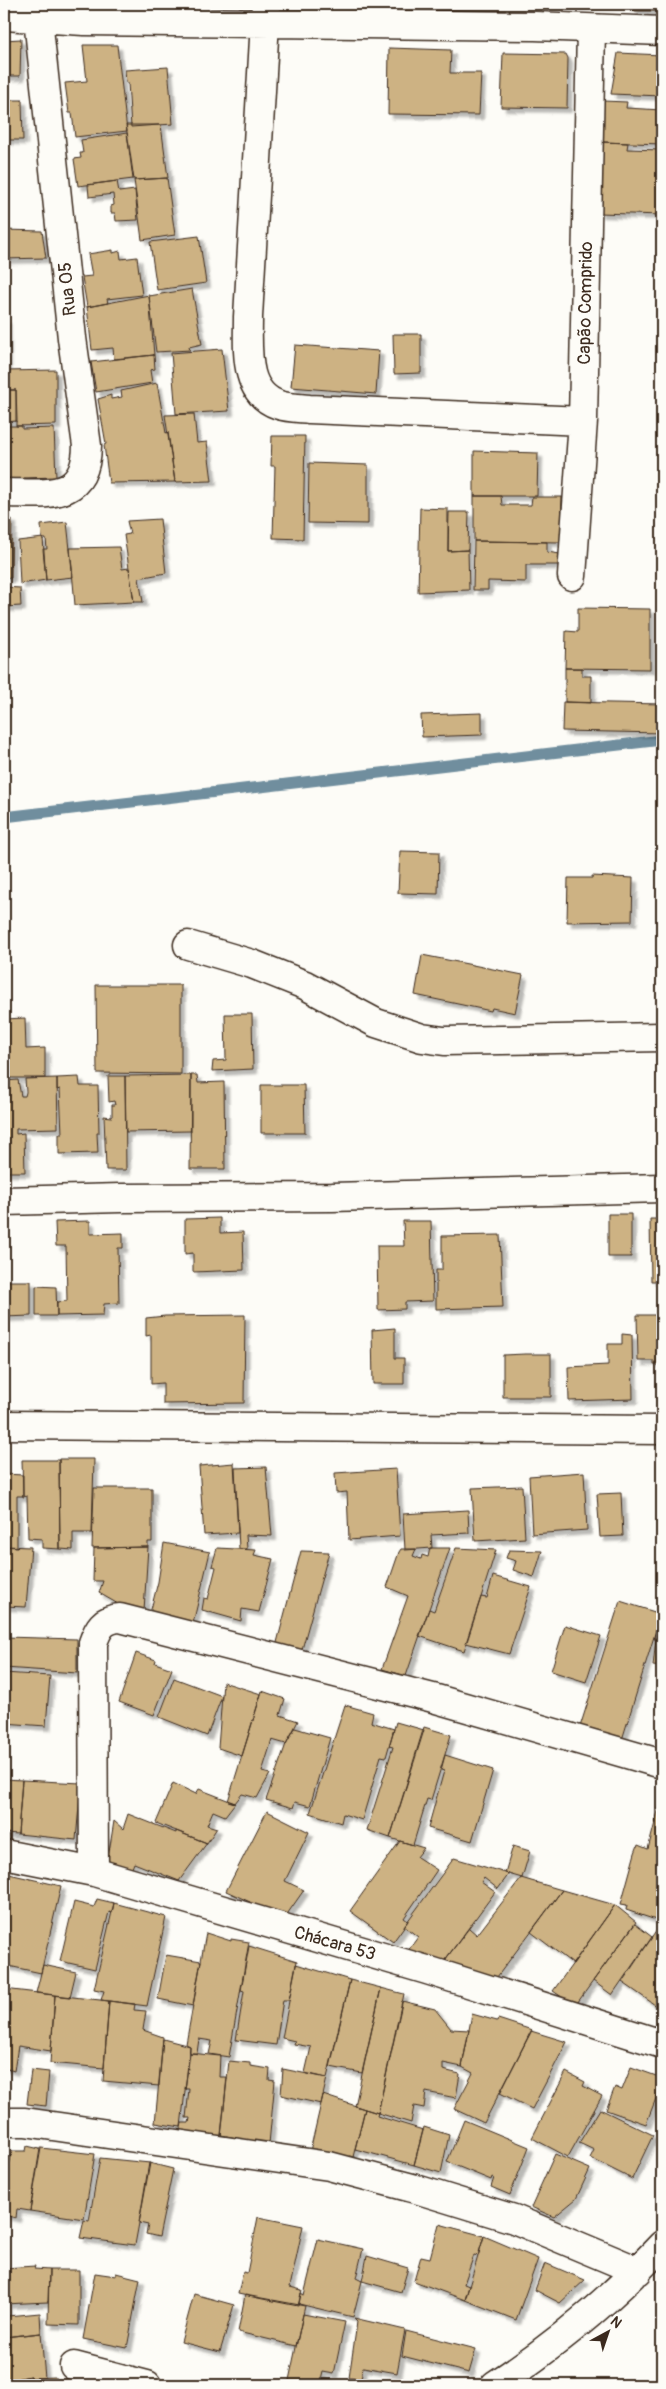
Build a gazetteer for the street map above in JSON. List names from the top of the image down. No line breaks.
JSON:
{"streets":{"street":["Rua 05","Capão Comprido","Chácara 53"]},"north":"top right"}
